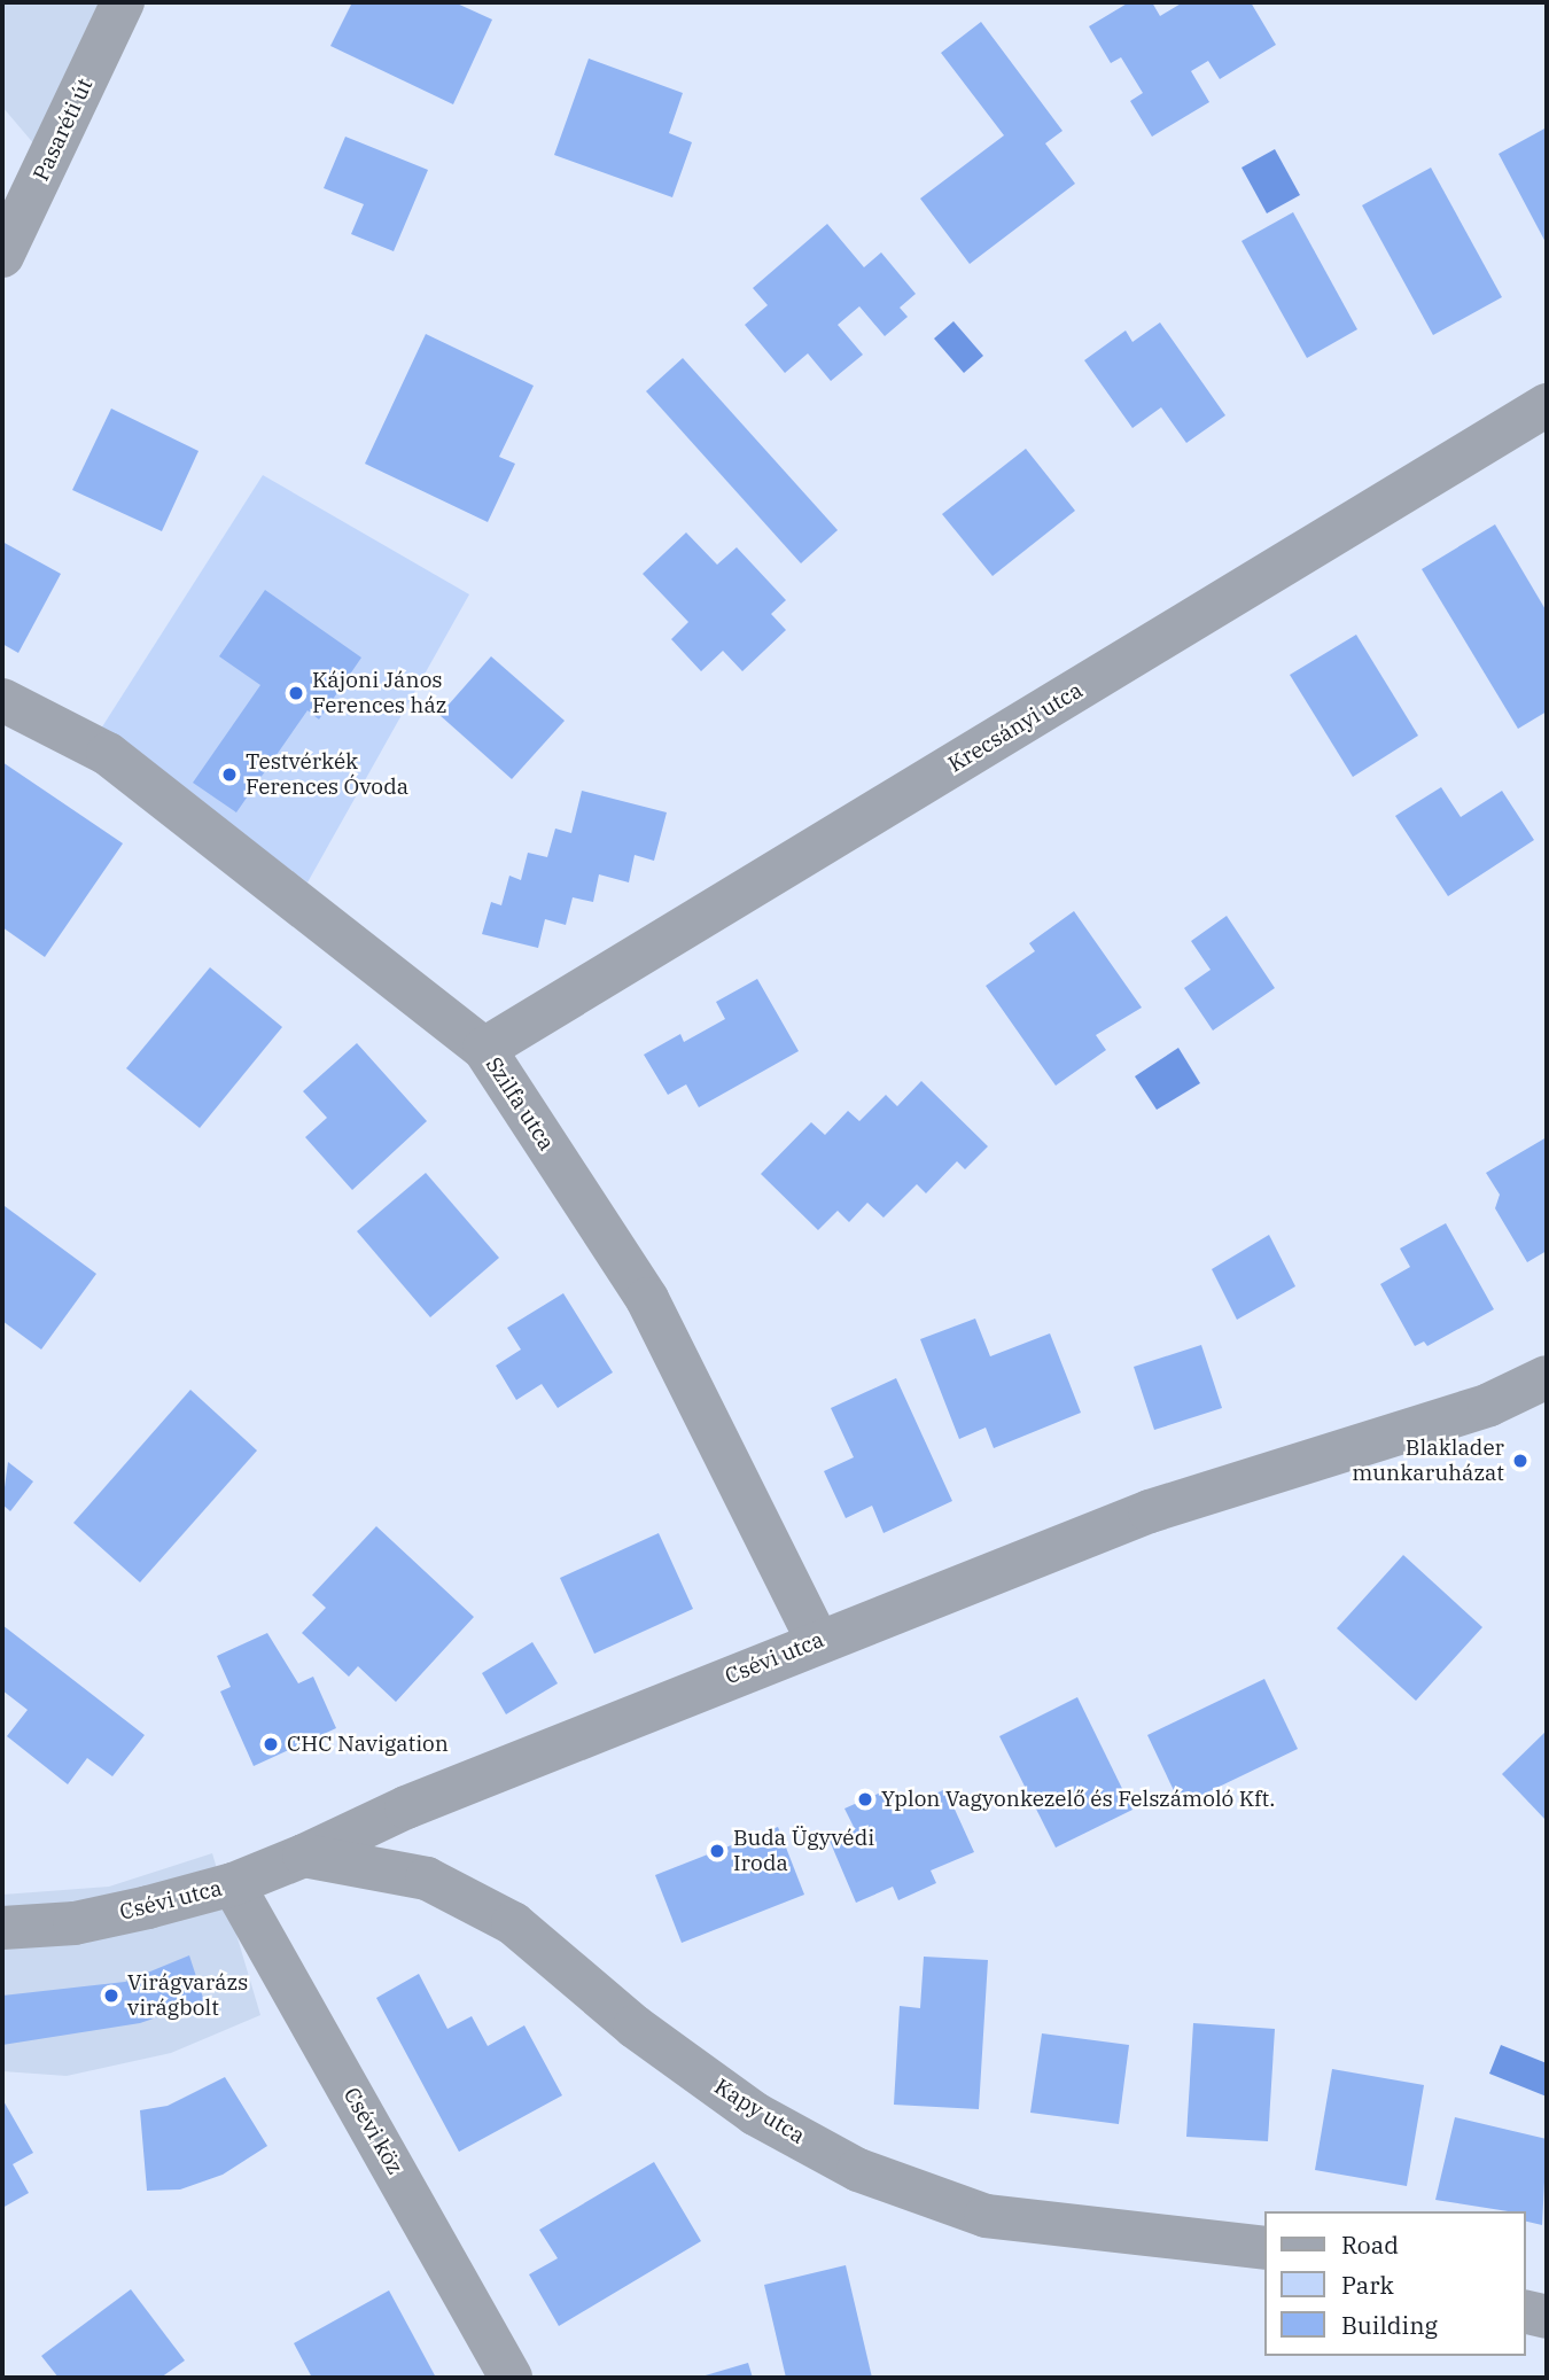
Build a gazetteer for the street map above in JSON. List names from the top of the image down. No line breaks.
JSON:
{"streets":{"street":["Pasaréti út","Krecsányi utca","Szilfa utca","Csévi utca","Kapy utca","Csévi köz"]},"crossings":[["Krecsányi utca","Szilfa utca"],["Szilfa utca","Csévi utca"],["Csévi utca","Kapy utca"],["Csévi utca","Csévi köz"]],"places":["Kájoni János Ferences ház","Testvérkék Ferences Óvoda","Blaklader munkaruházat","CHC Navigation","Yplon Vagyonkezelő és Felszámoló Kft.","Buda Ügyvédi Iroda","Virágvarázs virágbolt"],"legend":["Road","Park","Building"]}
